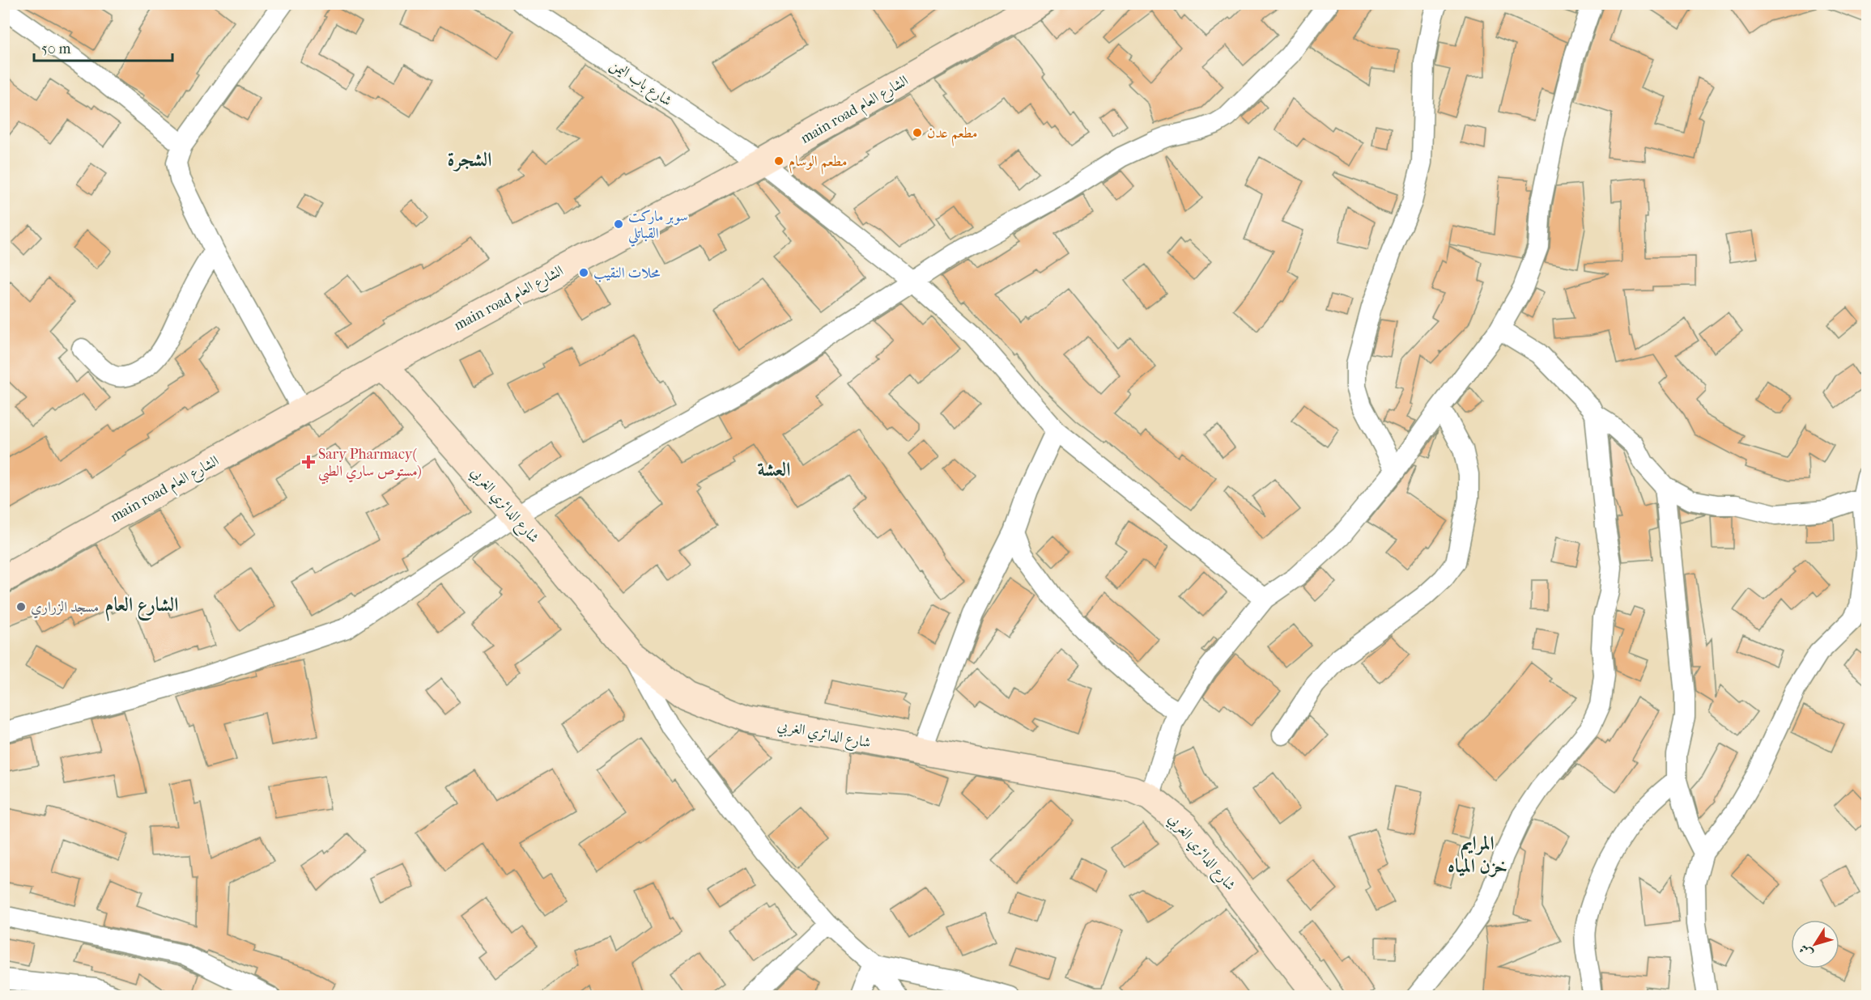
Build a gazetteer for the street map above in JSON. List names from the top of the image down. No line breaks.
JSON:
{"streets":{"street":["شارع باب اليمن","main road الشارع العام","شارع الدائري الغربي"]},"crossings":[["شارع باب اليمن","main road الشارع العام"],["main road الشارع العام","شارع الدائري الغربي"]],"districts":["الشجرة","العشة","الشارع العام","المرايم خزن المياه"],"places":{"other":["مطعم عدن","مطعم الوسام","سوبر ماركت القباتلي","محلات النقيب","مسجد الزراري"],"health":["Sary Pharmacy( مستوص ساري الطبي)"]},"scale_bar":"50 m","north":"bottom left"}
